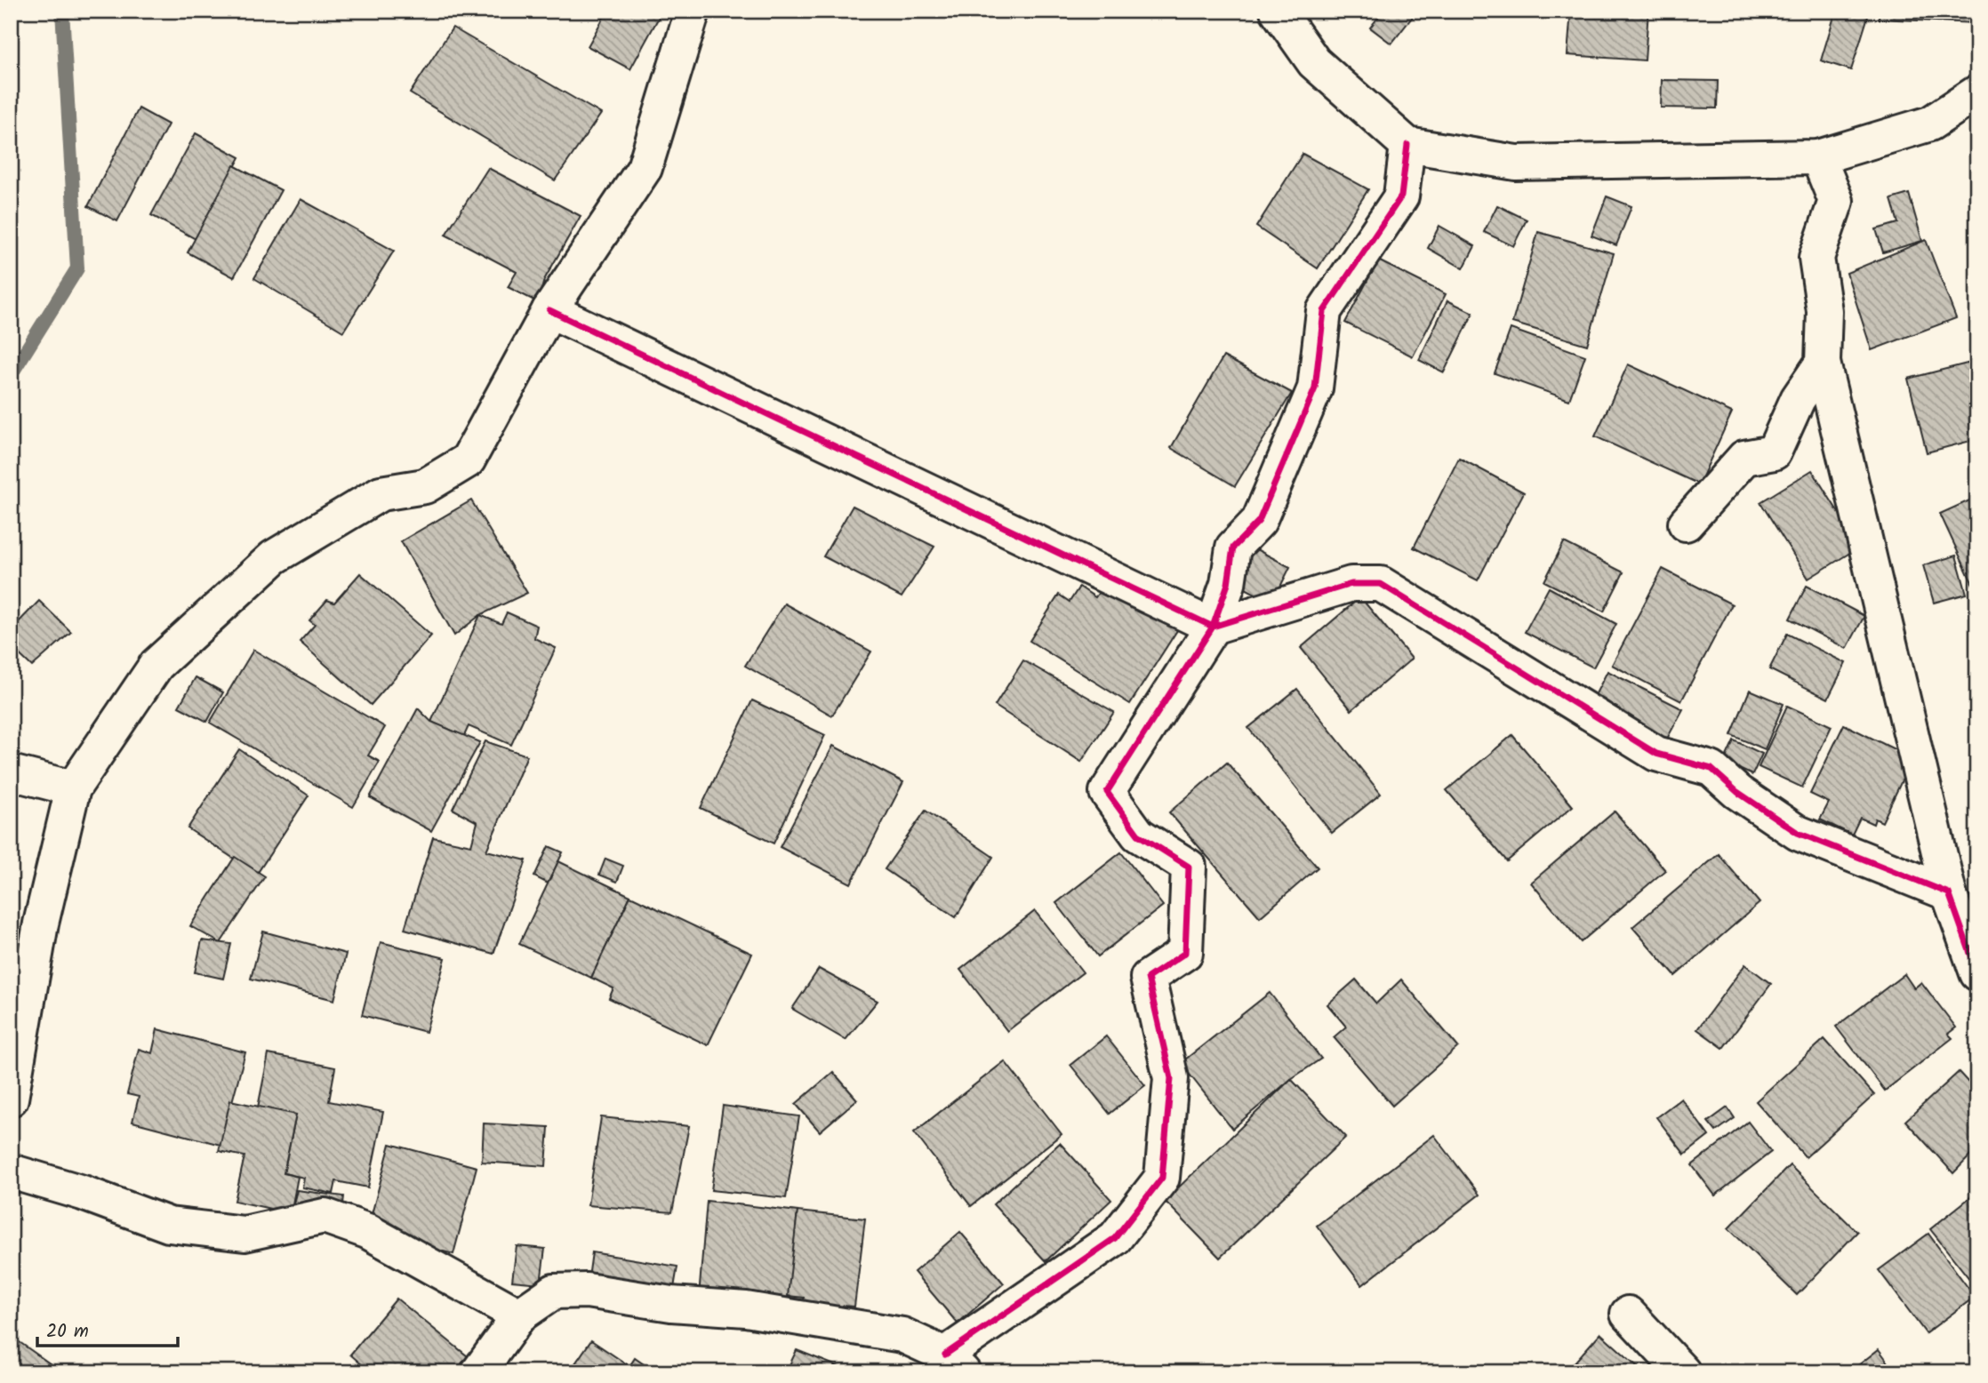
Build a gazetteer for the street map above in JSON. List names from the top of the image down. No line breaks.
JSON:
{"scale_bar":"20 m"}
